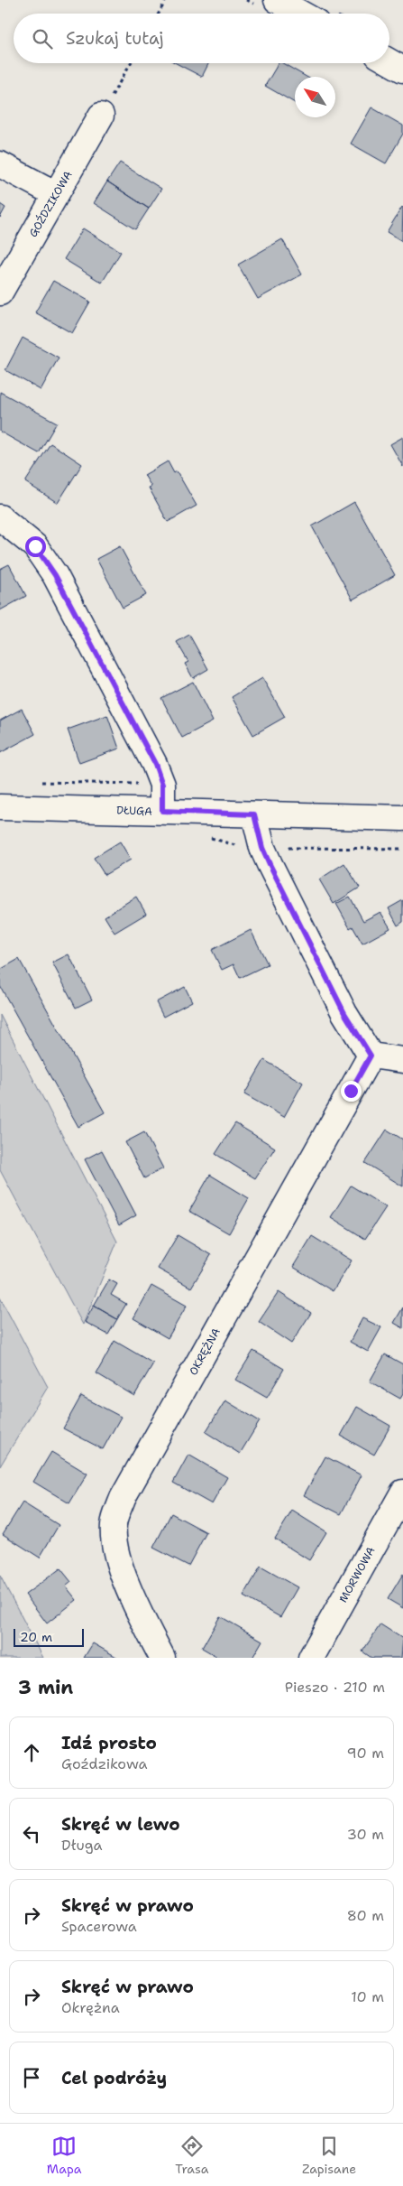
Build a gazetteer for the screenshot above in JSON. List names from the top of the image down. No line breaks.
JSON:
{"streets":{"street":["GOŹDZIKOWA","DŁUGA","OKRĘŻNA","MORWOWA"]},"scale_bar":"20 m","north":"top left","page":{"search":"Szukaj tutaj","scale":"20 m","heading":["3 min","Pieszo · 210 m"],"list":[["Idź prosto","Goździkowa","90 m"],["Skręć w lewo","Długa","30 m"],["Skręć w prawo","Spacerowa","80 m"],["Skręć w prawo","Okrężna","10 m"],"Cel podróży"],"nav":["Mapa","Trasa","Zapisane"]}}
